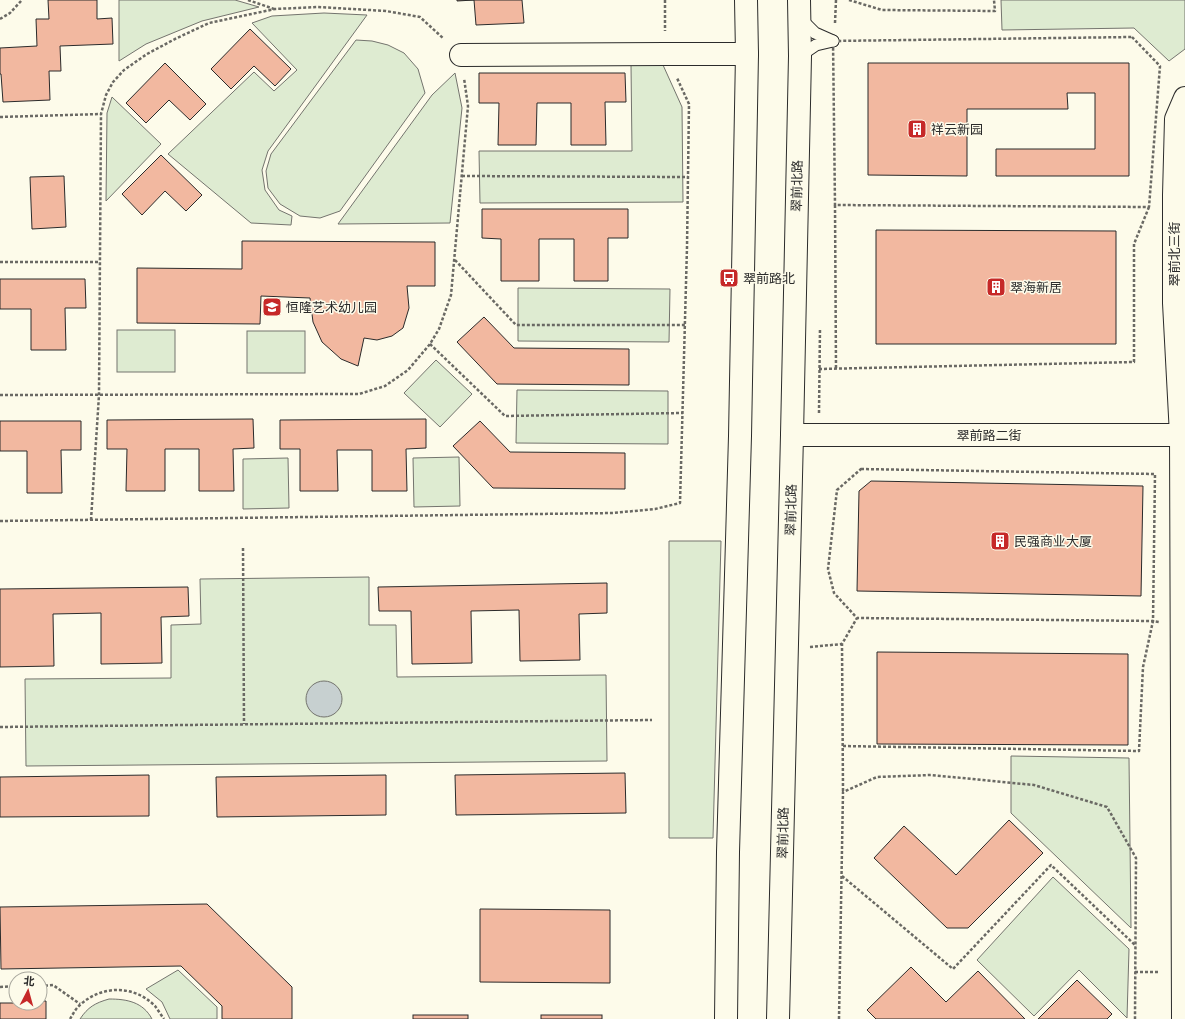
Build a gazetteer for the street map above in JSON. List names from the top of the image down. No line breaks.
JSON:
{"streets":{"main road":["翠前北路","翠前北三街","翠前路二街"]},"crossings":[["翠前北路","翠前路二街"],["翠前北三街","翠前路二街"]],"places":{"building":["祥云新园","翠海新居","民强商业大厦"],"bus stop":["翠前路北"],"school or university":["恒隆艺术幼儿园"]},"north":"top"}
